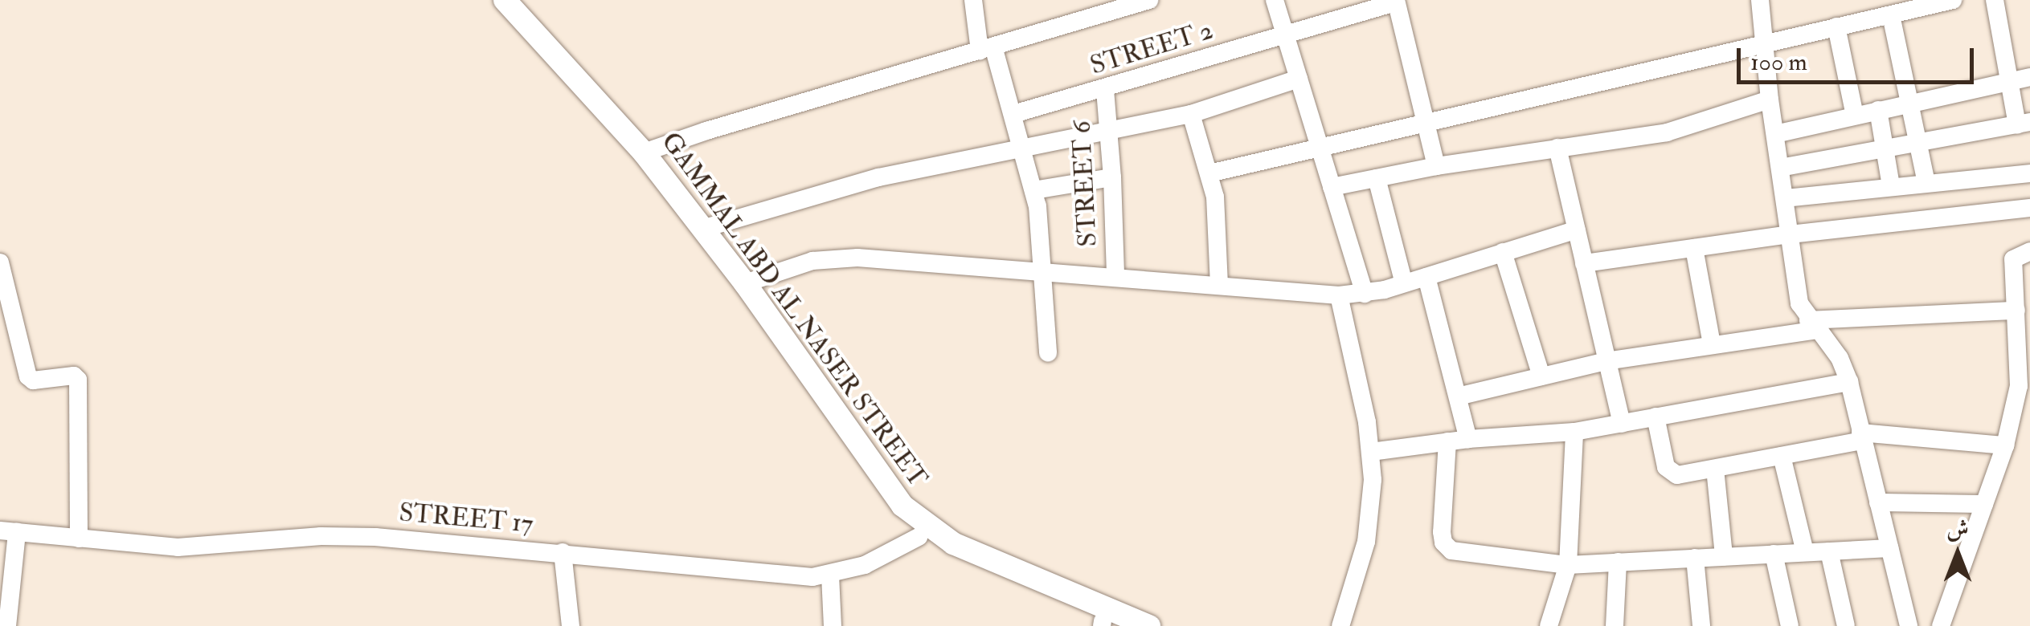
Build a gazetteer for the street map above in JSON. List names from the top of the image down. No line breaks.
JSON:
{"streets":{"street":["STREET 2","STREET 6","GAMMAL ABD AL NASER STREET","STREET 17"]},"crossings":[["STREET 2","STREET 6"],["GAMMAL ABD AL NASER STREET","STREET 17"]],"scale_bar":"100 m","north":"top"}
